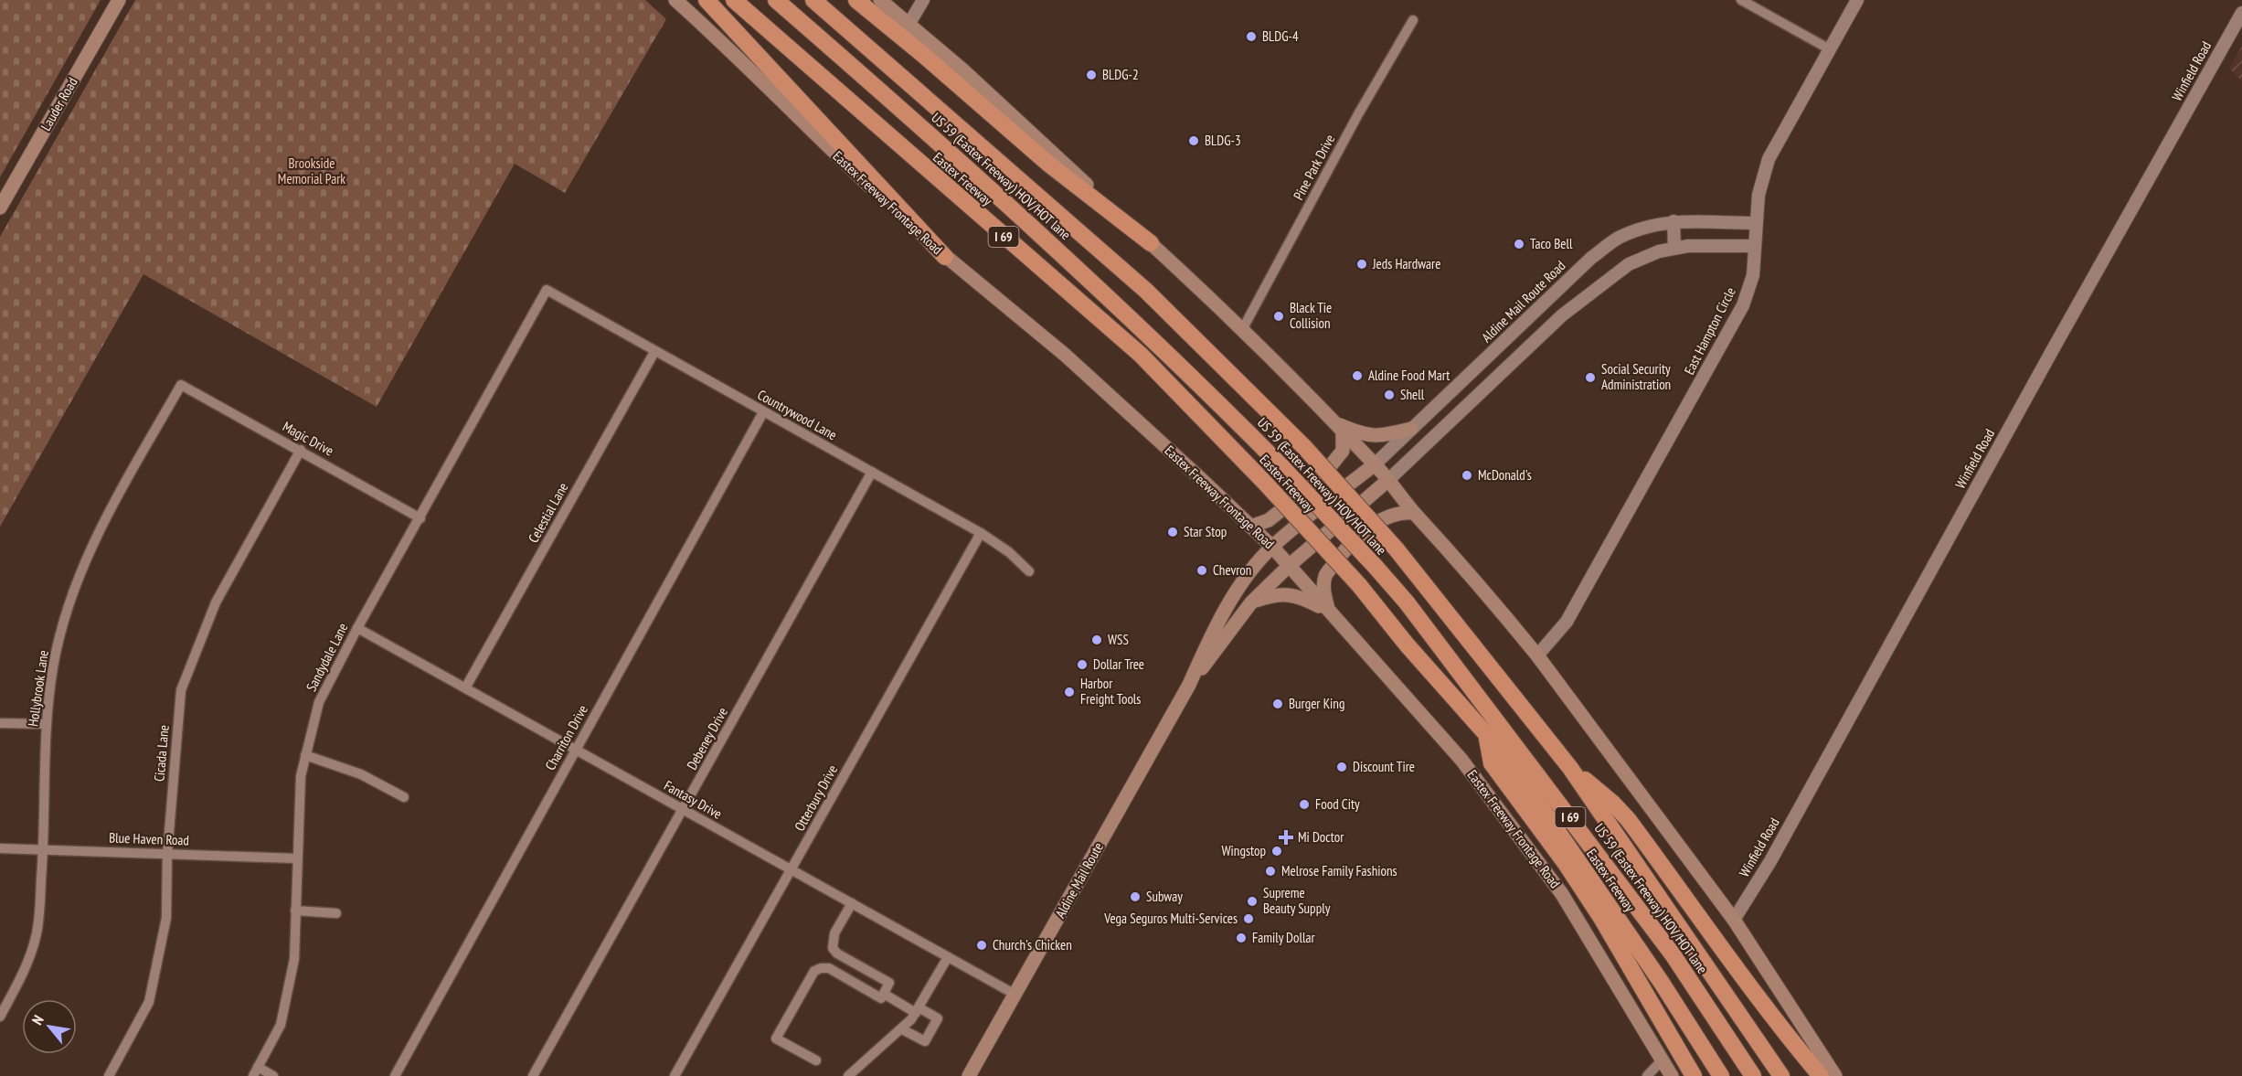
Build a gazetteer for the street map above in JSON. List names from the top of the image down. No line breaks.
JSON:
{"streets":{"highway":["US 59 (Eastex Freeway) HOV/HOT lane","Eastex Freeway","I 69"],"main road":["Lauder Road","Eastex Freeway Frontage Road","Aldine Mail Route"],"street":["Winfield Road","Pine Park Drive","Aldine Mail Route Road","East Hampton Circle","Countrywood Lane","Magic Drive","Celestial Lane","Sandydale Lane","Hollybrook Lane","Charriton Drive","Debeney Drive","Cicada Lane","Otterbury Drive","Fantasy Drive","Blue Haven Road"]},"crossings":[["Eastex Freeway Frontage Road","Aldine Mail Route"],["Aldine Mail Route Road","East Hampton Circle"],["Aldine Mail Route Road","Aldine Mail Route"],["Countrywood Lane","Celestial Lane"],["Countrywood Lane","Sandydale Lane"],["Countrywood Lane","Charriton Drive"],["Countrywood Lane","Debeney Drive"],["Countrywood Lane","Otterbury Drive"],["Magic Drive","Sandydale Lane"],["Magic Drive","Hollybrook Lane"],["Magic Drive","Cicada Lane"],["Celestial Lane","Fantasy Drive"],["Sandydale Lane","Fantasy Drive"],["Sandydale Lane","Blue Haven Road"],["Hollybrook Lane","Blue Haven Road"],["Charriton Drive","Fantasy Drive"],["Debeney Drive","Fantasy Drive"],["Cicada Lane","Blue Haven Road"],["Otterbury Drive","Fantasy Drive"],["Fantasy Drive","Aldine Mail Route"]],"parks":["Brookside Memorial Park"],"places":{"other":["BLDG-4","BLDG-2","BLDG-3","Taco Bell","Jeds Hardware","Black Tie Collision","Aldine Food Mart","Social Security Administration","Shell","McDonald's","Star Stop","Chevron","WSS","Dollar Tree","Harbor Freight Tools","Burger King","Discount Tire","Food City","Wingstop","Melrose Family Fashions","Subway","Supreme Beauty Supply","Vega Seguros Multi-Services","Family Dollar","Church's Chicken"],"health":["Mi Doctor"]},"north":"top left"}
